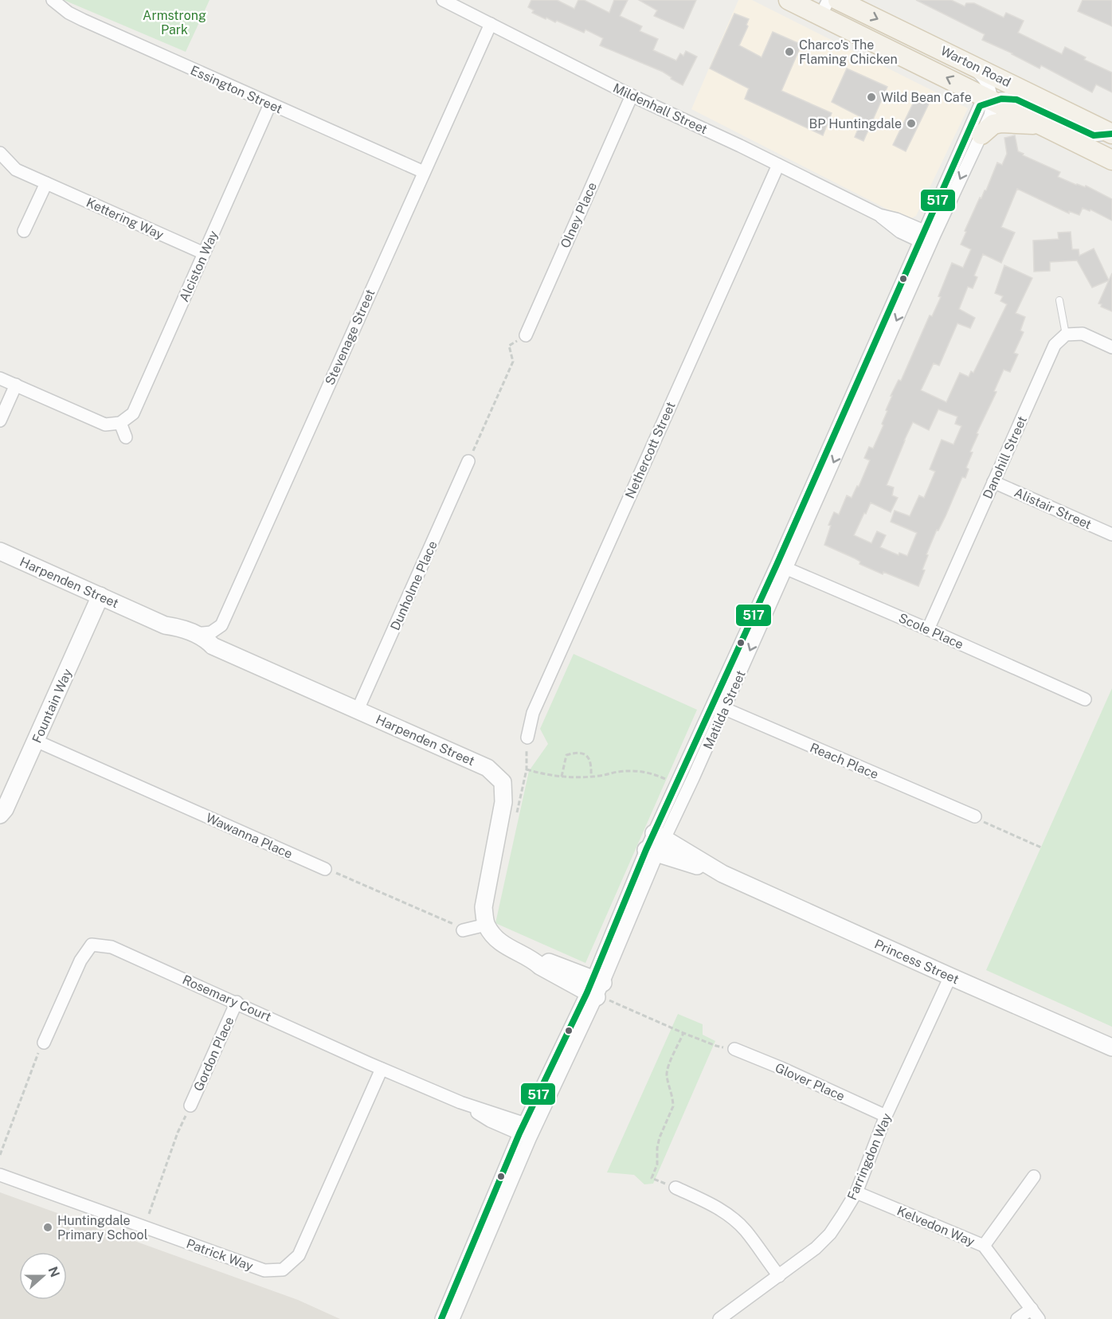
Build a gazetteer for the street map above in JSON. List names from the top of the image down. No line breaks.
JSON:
{"streets":{"main road":["Warton Road"],"street":["Essington Street","Mildenhall Street","Olney Place","Kettering Way","Alciston Way","Stevenage Street","Nethercott Street","Danohill Street","Alistair Street","Harpenden Street","Dunholme Place","Scole Place","Fountain Way","Matilda Street","Reach Place","Wawanna Place","Princess Street","Rosemary Court","Gordon Place","Glover Place","Farringdon Way","Kelvedon Way","Patrick Way"]},"crossings":[["Warton Road","Matilda Street"],["Essington Street","Alciston Way"],["Essington Street","Stevenage Street"],["Mildenhall Street","Olney Place"],["Mildenhall Street","Stevenage Street"],["Mildenhall Street","Nethercott Street"],["Mildenhall Street","Matilda Street"],["Kettering Way","Alciston Way"],["Stevenage Street","Harpenden Street"],["Danohill Street","Alistair Street"],["Danohill Street","Scole Place"],["Harpenden Street","Dunholme Place"],["Harpenden Street","Fountain Way"],["Scole Place","Matilda Street"],["Fountain Way","Wawanna Place"],["Matilda Street","Reach Place"],["Matilda Street","Princess Street"],["Matilda Street","Rosemary Court"],["Princess Street","Farringdon Way"],["Rosemary Court","Gordon Place"],["Rosemary Court","Patrick Way"],["Glover Place","Farringdon Way"],["Farringdon Way","Kelvedon Way"]],"parks":["Armstrong Park"],"places":["Charco's The Flaming Chicken","Wild Bean Cafe","BP Huntingdale","Huntingdale Primary School"],"lines":["transit line 517"],"north":"right"}
